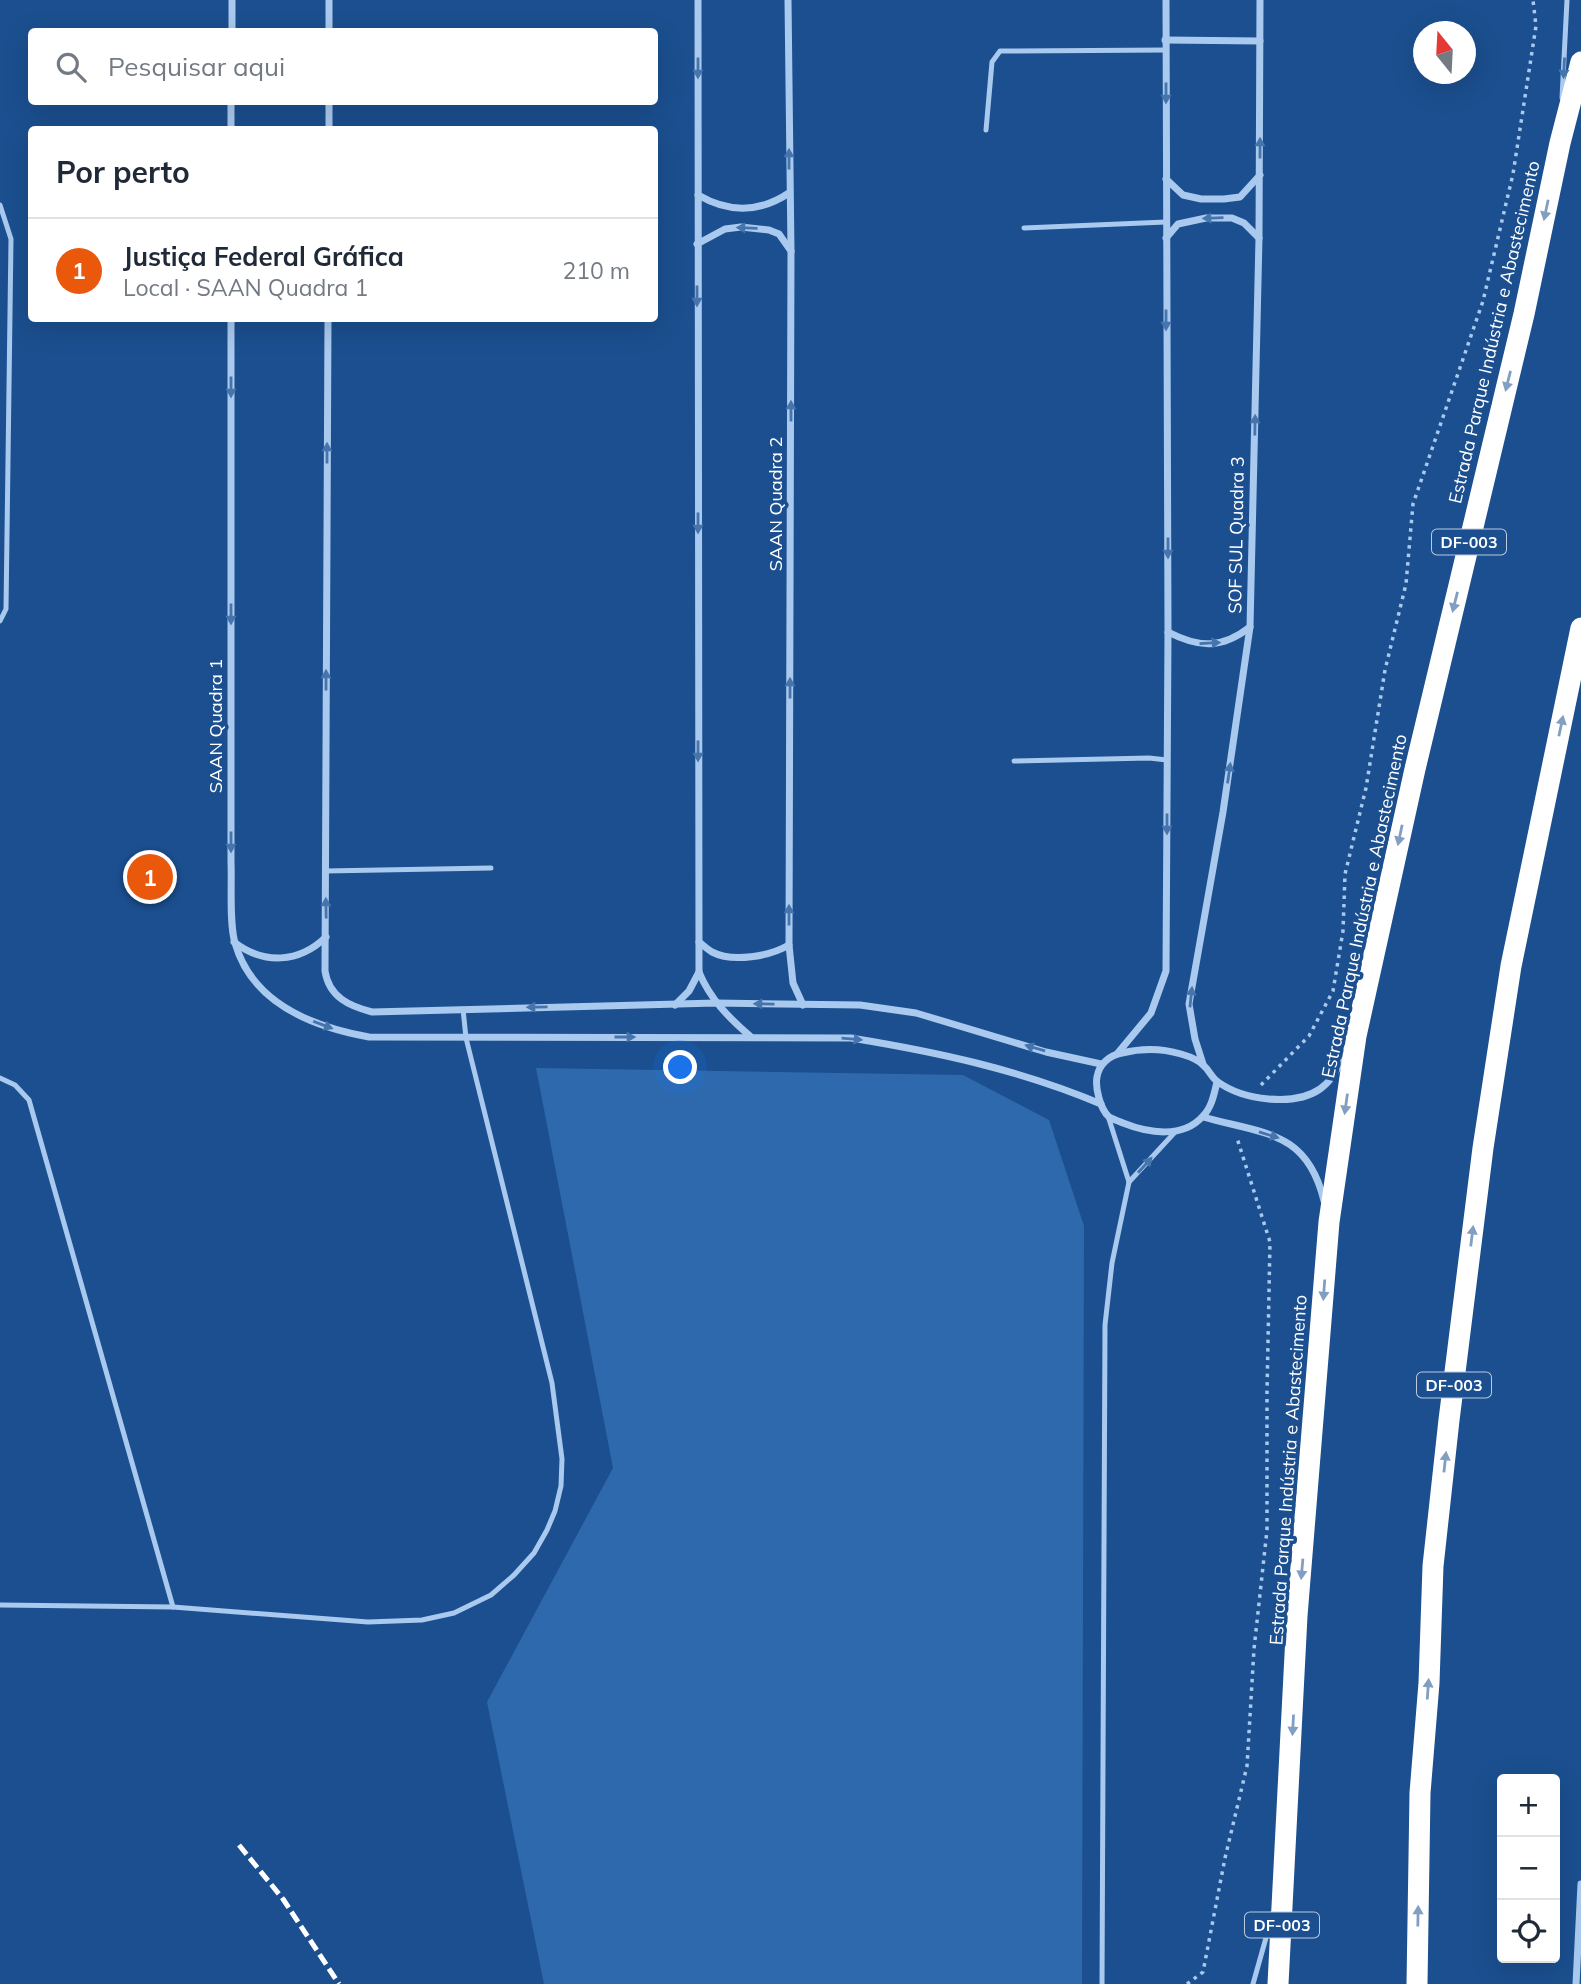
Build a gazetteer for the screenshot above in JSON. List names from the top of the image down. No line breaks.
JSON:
{"streets":{"highway":["Estrada Parque Indústria e Abastecimento","DF-003"],"street":["SAAN Quadra 2","SOF SUL Quadra 3","SAAN Quadra 1"]},"crossings":[["SOF SUL Quadra 3","SAAN Quadra 1"]],"one_way":["SAAN Quadra 2","SOF SUL Quadra 3"],"north":"top","page":{"search":"Pesquisar aqui","heading":"Por perto","list":[{"mark":"1","name":"Justiça Federal Gráfica","note":"Local · SAAN Quadra 1","value":"210 m"}],"pins":"1","map_buttons":["+","−"]}}
